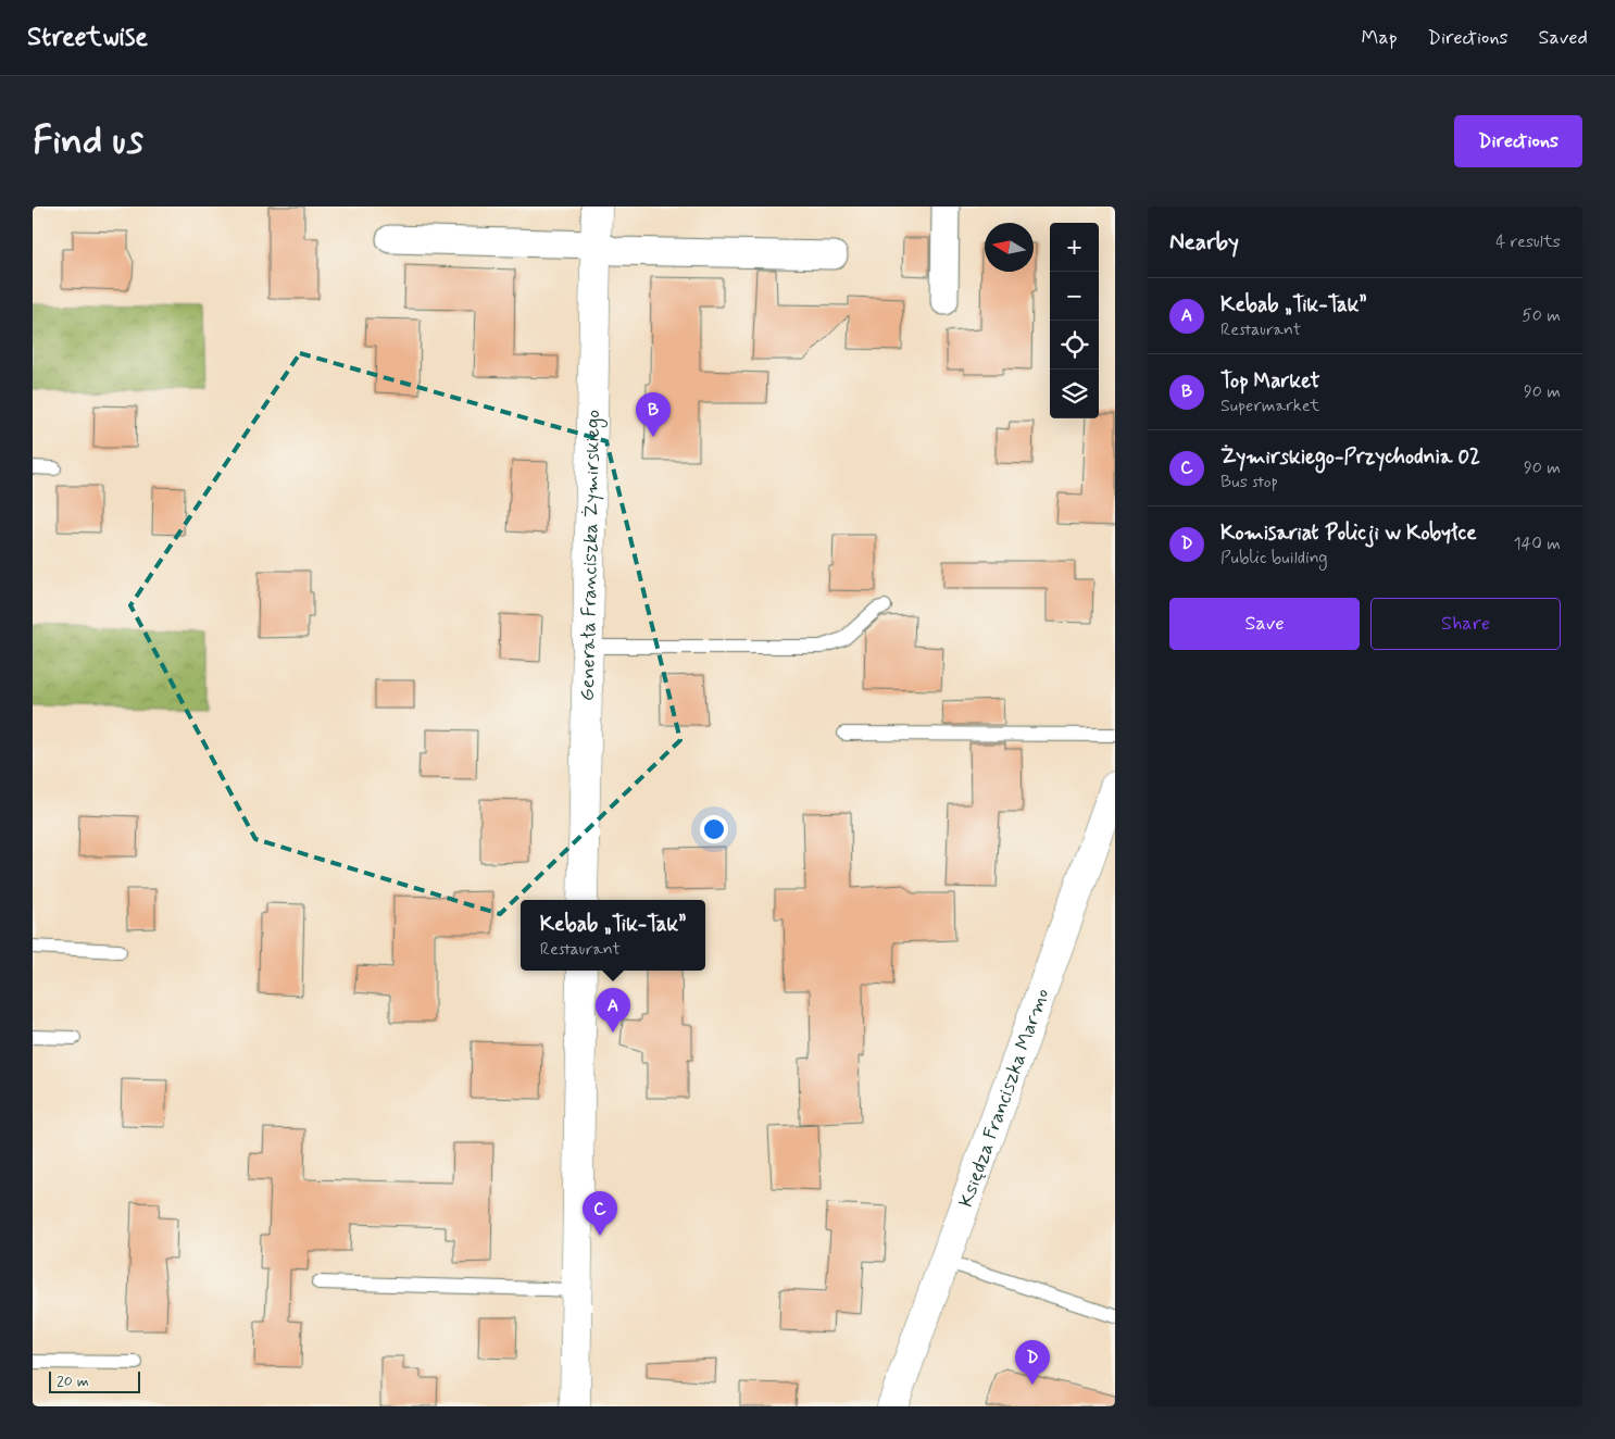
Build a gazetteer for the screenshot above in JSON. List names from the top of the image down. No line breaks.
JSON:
{"streets":{"street":["Generała Franciszka Żymirskiego","Księdza Franciszka Marmo"]},"scale_bar":"20 m","north":"left","page":{"header":"Streetwise","nav":["Map","Directions","Saved"],"buttons":["Directions",["Save","Share"]],"title":"Find us","heading":["Nearby","4 results"],"map_buttons":["+","−"],"list":[{"mark":"A","name":"Kebab „Tik-Tak”","note":"Restaurant","value":"50 m"},{"mark":"B","name":"Top Market","note":"Supermarket","value":"90 m"},{"mark":"C","name":"Żymirskiego-Przychodnia 02","note":"Bus stop","value":"90 m"},{"mark":"D","name":"Komisariat Policji w Kobyłce","note":"Public building","value":"140 m"}],"pins":["B","A","C","D"],"popup":["Kebab „Tik-Tak”","Restaurant"],"scale":"20 m"}}
